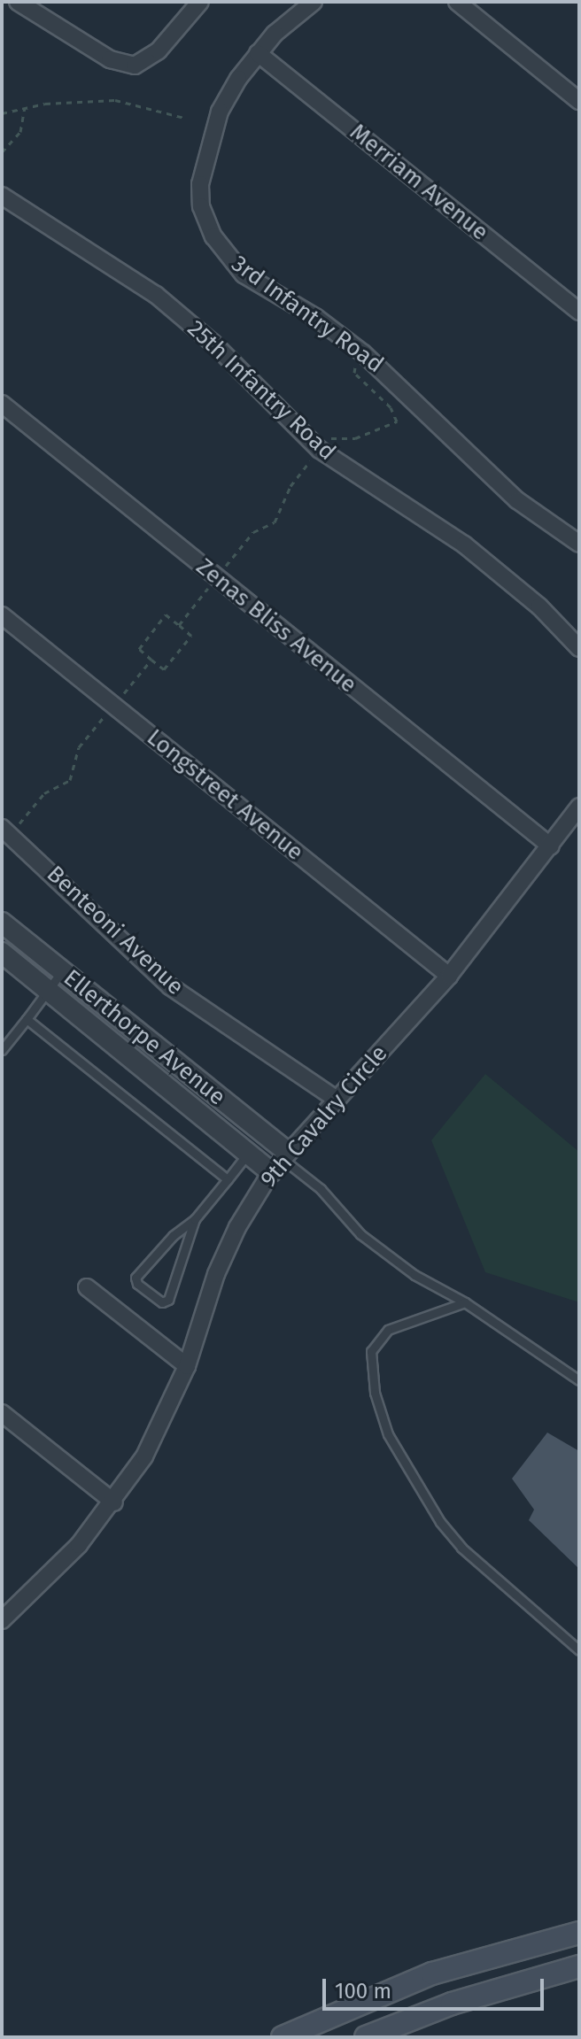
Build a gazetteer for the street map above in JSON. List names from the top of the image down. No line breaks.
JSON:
{"streets":{"street":["Merriam Avenue","3rd Infantry Road","25th Infantry Road","Zenas Bliss Avenue","Longstreet Avenue","Benteoni Avenue","Ellerthorpe Avenue","9th Cavalry Circle"]},"crossings":[["Merriam Avenue","3rd Infantry Road"],["Zenas Bliss Avenue","9th Cavalry Circle"],["Longstreet Avenue","9th Cavalry Circle"],["Benteoni Avenue","9th Cavalry Circle"],["Ellerthorpe Avenue","9th Cavalry Circle"]],"scale_bar":"100 m"}
